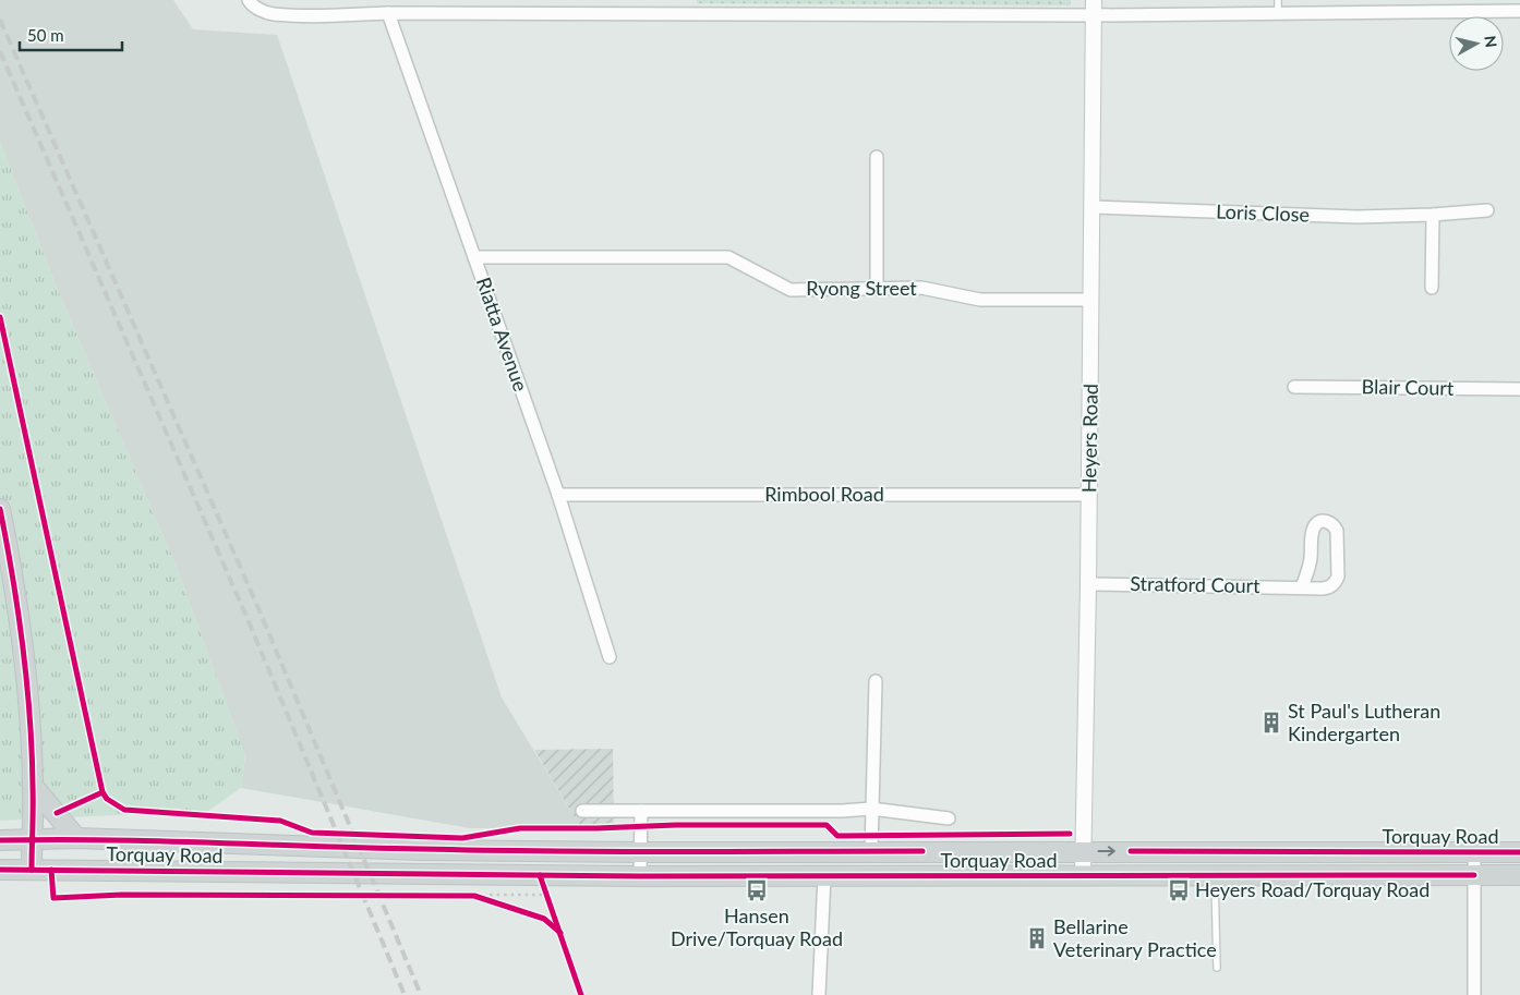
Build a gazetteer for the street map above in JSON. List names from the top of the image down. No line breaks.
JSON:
{"streets":{"main road":["Torquay Road"],"street":["Loris Close","Ryong Street","Riatta Avenue","Blair Court","Heyers Road","Rimbool Road","Stratford Court"]},"crossings":[["Loris Close","Heyers Road"],["Ryong Street","Riatta Avenue"],["Ryong Street","Heyers Road"],["Riatta Avenue","Rimbool Road"],["Heyers Road","Rimbool Road"],["Heyers Road","Stratford Court"],["Heyers Road","Torquay Road"]],"places":{"building":["St Paul's Lutheran Kindergarten","Bellarine Veterinary Practice"],"bus stop":["Hansen Drive/Torquay Road","Heyers Road/Torquay Road"]},"scale_bar":"50 m","north":"right"}
